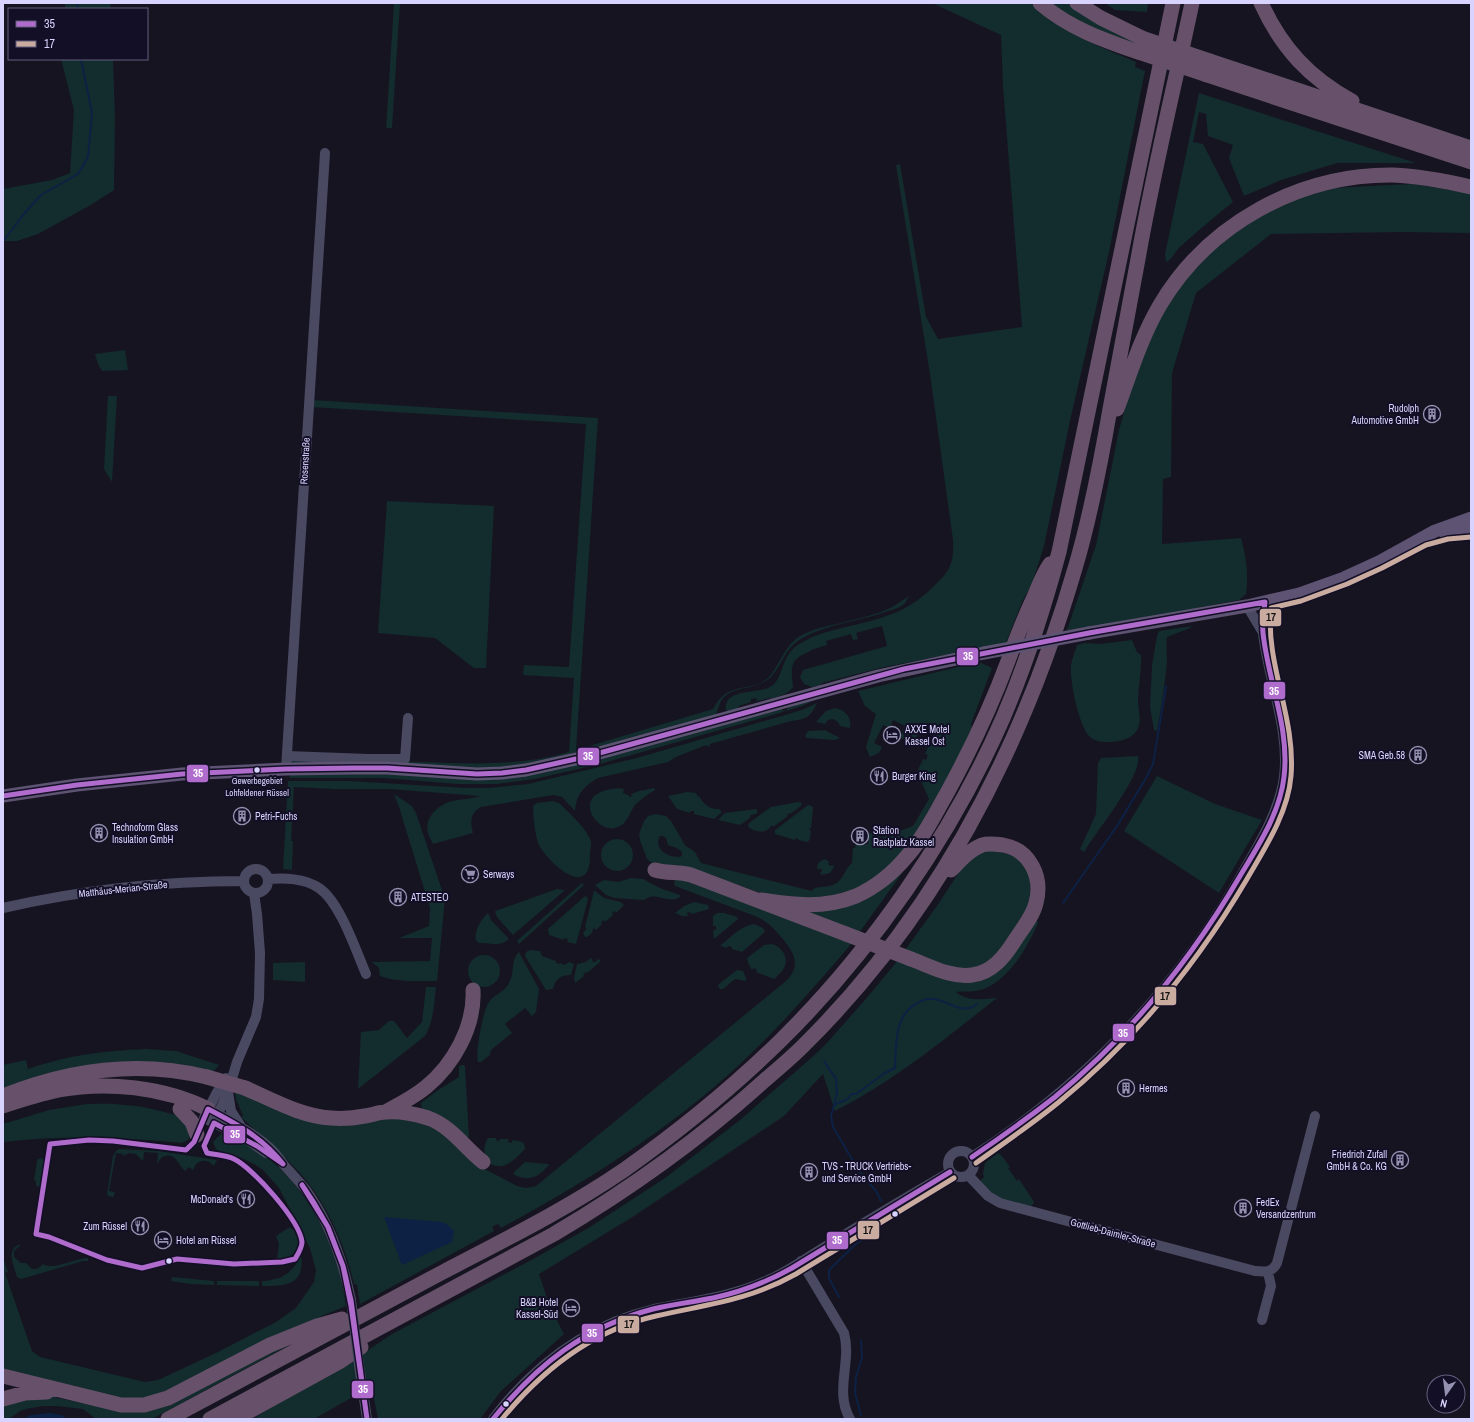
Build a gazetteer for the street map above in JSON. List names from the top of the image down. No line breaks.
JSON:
{"streets":{"street":["Rosenstraße","Matthäus-Merian-Straße","Gottlieb-Daimler-Straße"]},"places":{"building":["Rudolph Automotive GmbH","SMA Geb.58","Petri-Fuchs","Technoform Glass Insulation GmbH","Station Rastplatz Kassel","ATESTEO","Hermes","Friedrich Zufall GmbH & Co. KG","TVS - TRUCK Vertriebs- und Service GmbH","FedEx Versandzentrum"],"hotel":["AXXE Motel Kassel Ost","Hotel am Rüssel","B&B Hotel Kassel-Süd"],"other":["Gewerbegebiet Lohfeldener Rüssel"],"restaurant":["Burger King","McDonald's","Zum Rüssel"],"supermarket":["Serways"]},"lines":["transit line 17","transit line 35"],"legend":["35","17"],"north":"bottom"}
